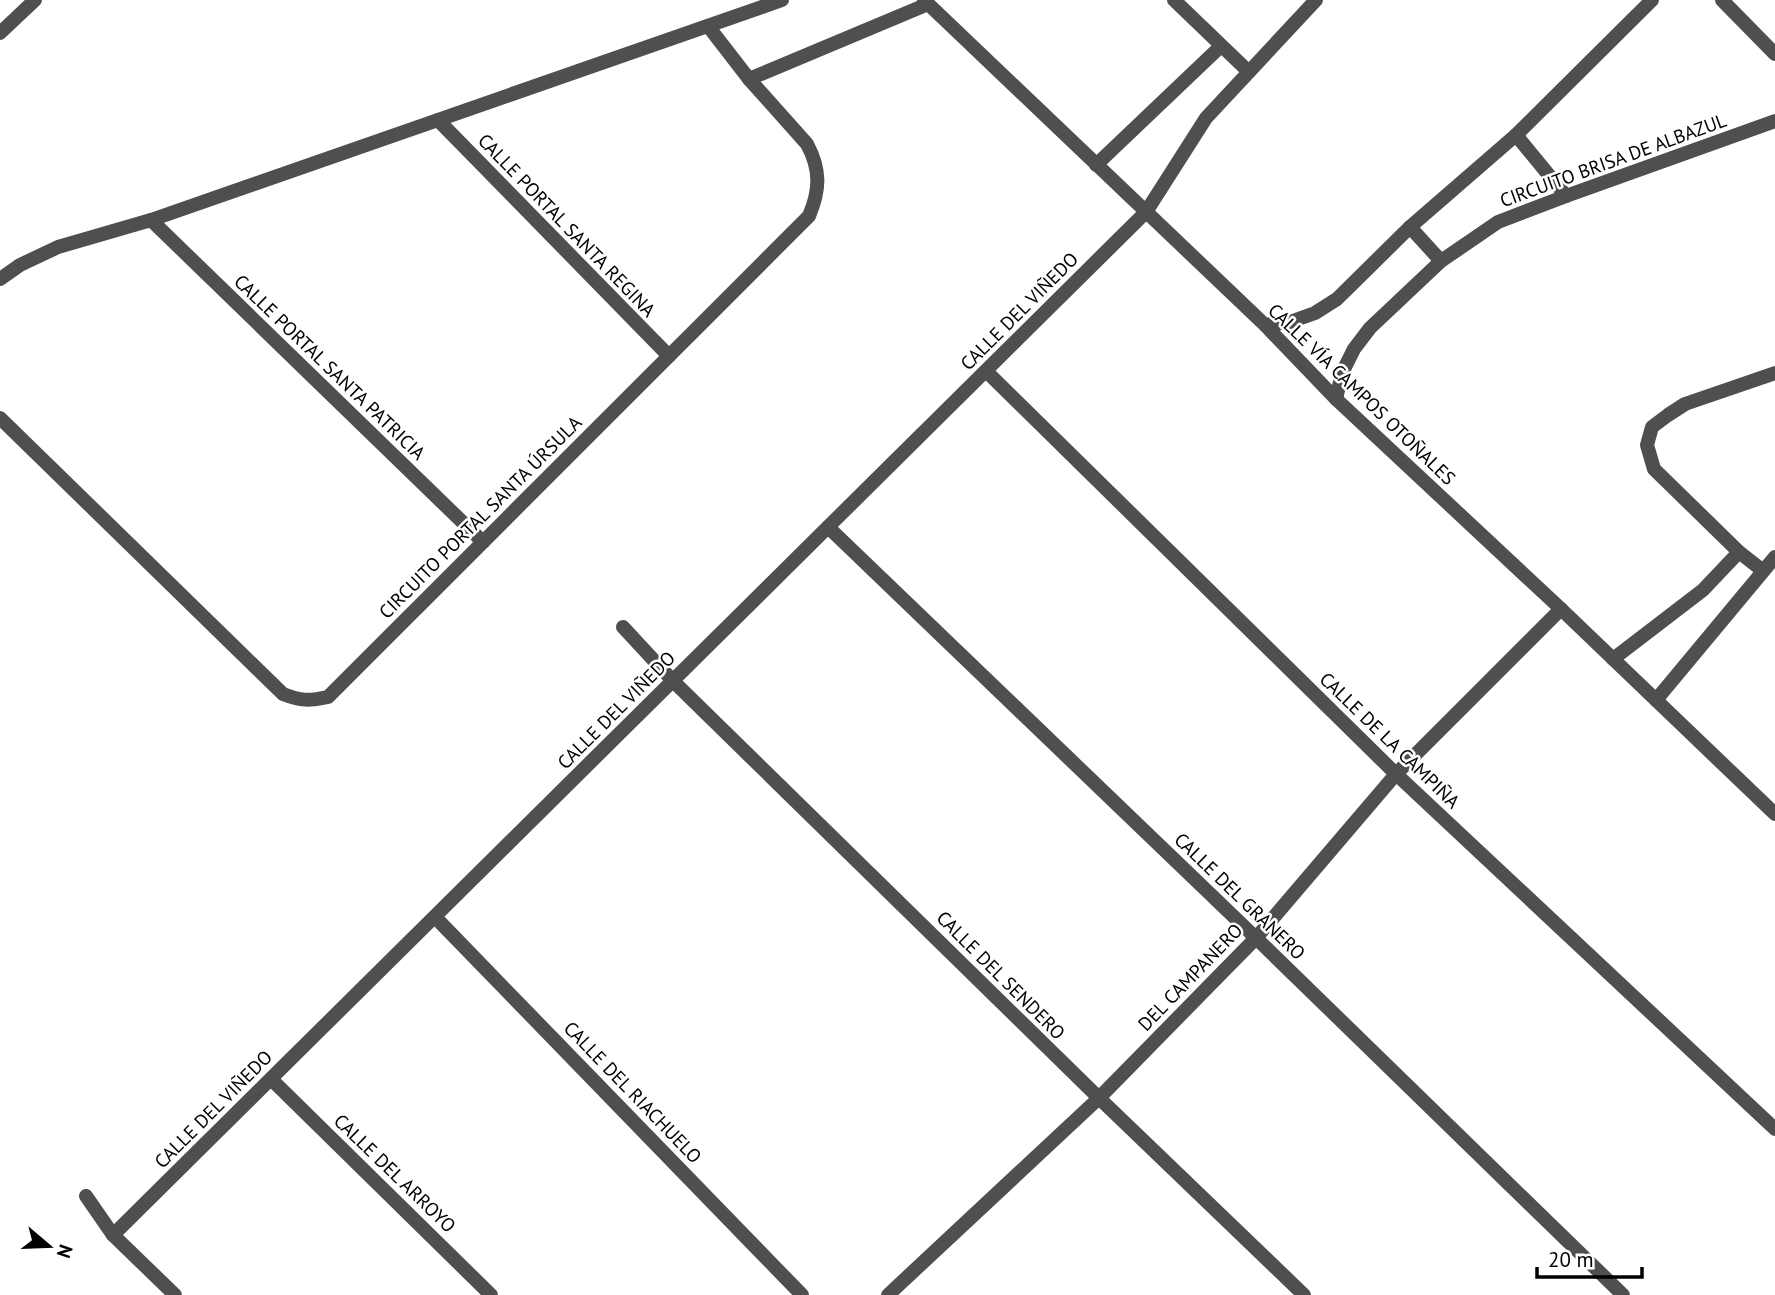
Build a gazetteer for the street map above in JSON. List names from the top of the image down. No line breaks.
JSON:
{"streets":{"street":["CIRCUITO BRISA DE ALBAZUL","CALLE PORTAL SANTA REGINA","CALLE DEL VIÑEDO","CALLE PORTAL SANTA PATRICIA","CALLE VÍA CAMPOS OTOÑALES","CIRCUITO PORTAL SANTA ÚRSULA","CALLE DE LA CAMPIÑA","CALLE DEL GRANERO","CALLE DEL SENDERO","DEL CAMPANERO","CALLE DEL RIACHUELO","CALLE DEL ARROYO"]},"crossings":[["CIRCUITO BRISA DE ALBAZUL","CALLE VÍA CAMPOS OTOÑALES"],["CALLE PORTAL SANTA REGINA","CIRCUITO PORTAL SANTA ÚRSULA"],["CALLE DEL VIÑEDO","CALLE VÍA CAMPOS OTOÑALES"],["CALLE DEL VIÑEDO","CALLE DE LA CAMPIÑA"],["CALLE DEL VIÑEDO","CALLE DEL GRANERO"],["CALLE DEL VIÑEDO","CALLE DEL SENDERO"],["CALLE DEL VIÑEDO","CALLE DEL RIACHUELO"],["CALLE DEL VIÑEDO","CALLE DEL ARROYO"],["CALLE PORTAL SANTA PATRICIA","CIRCUITO PORTAL SANTA ÚRSULA"],["CALLE VÍA CAMPOS OTOÑALES","DEL CAMPANERO"],["CALLE DE LA CAMPIÑA","DEL CAMPANERO"],["CALLE DEL GRANERO","DEL CAMPANERO"],["CALLE DEL SENDERO","DEL CAMPANERO"]],"scale_bar":"20 m","north":"right"}
